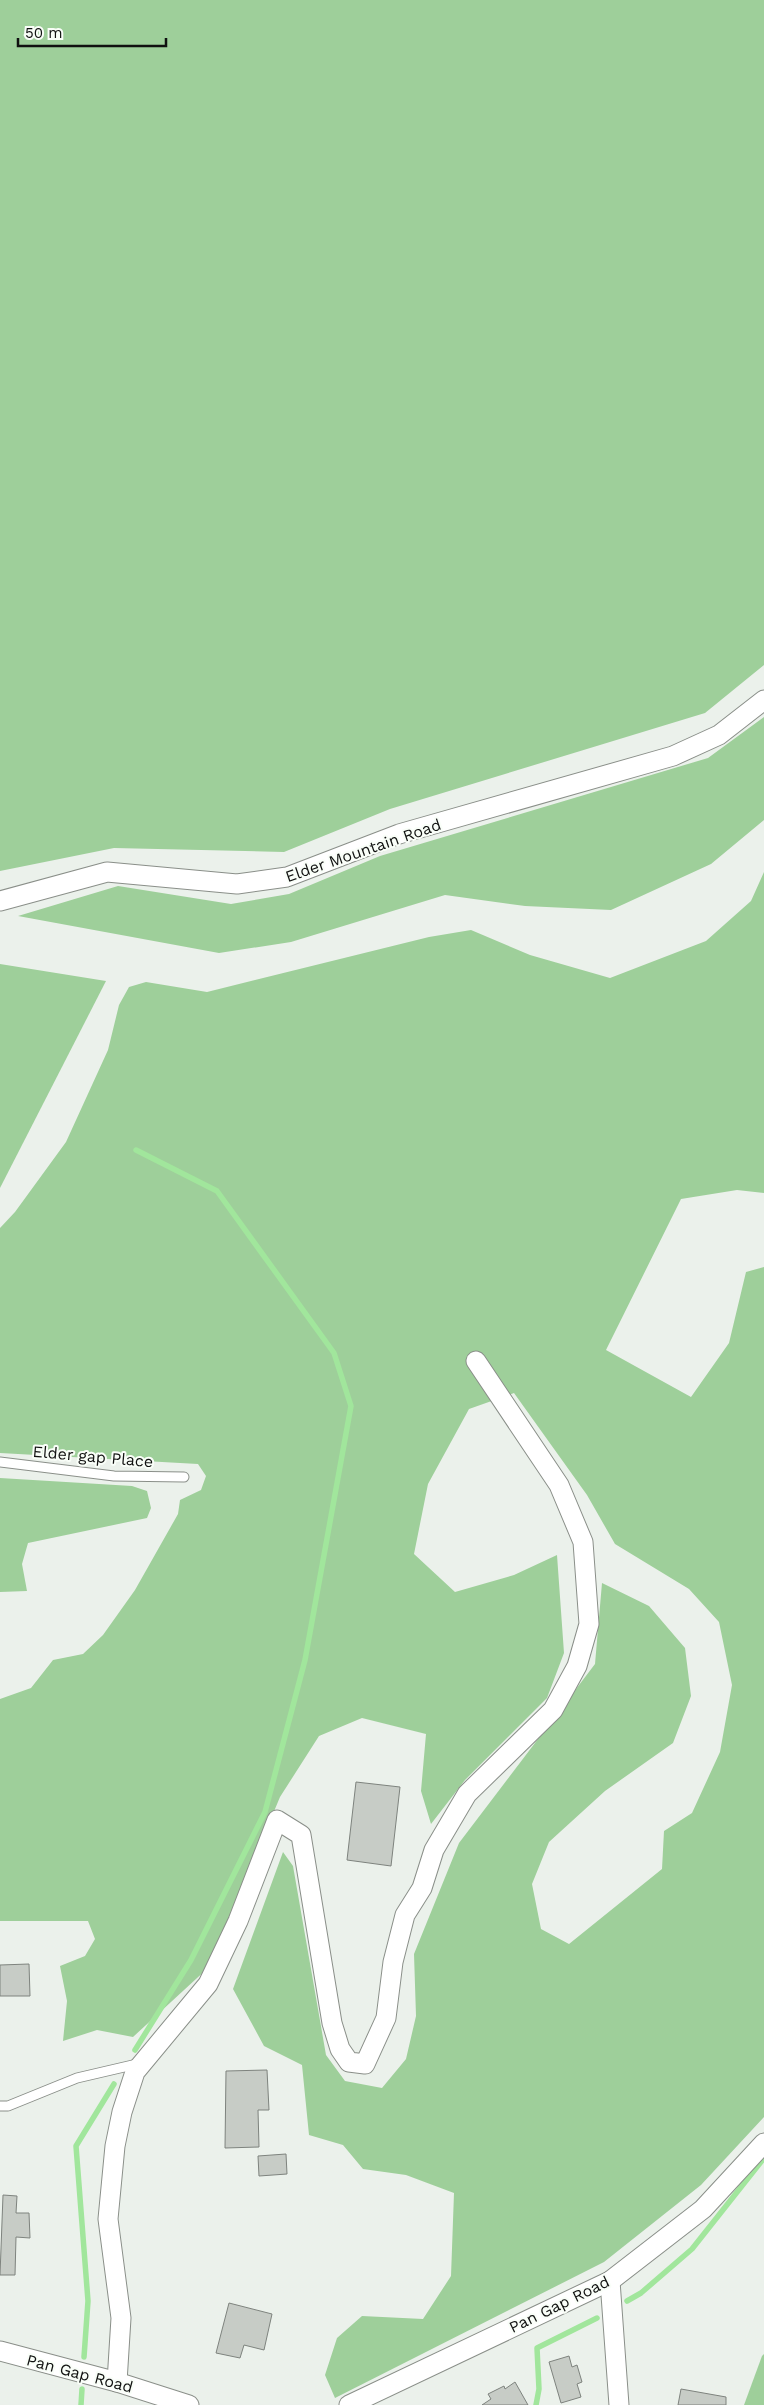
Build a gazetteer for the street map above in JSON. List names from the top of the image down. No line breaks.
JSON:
{"streets":{"street":["Elder Mountain Road","Pan Gap Road"],"lane":["Elder gap Place"]},"scale_bar":"50 m"}
